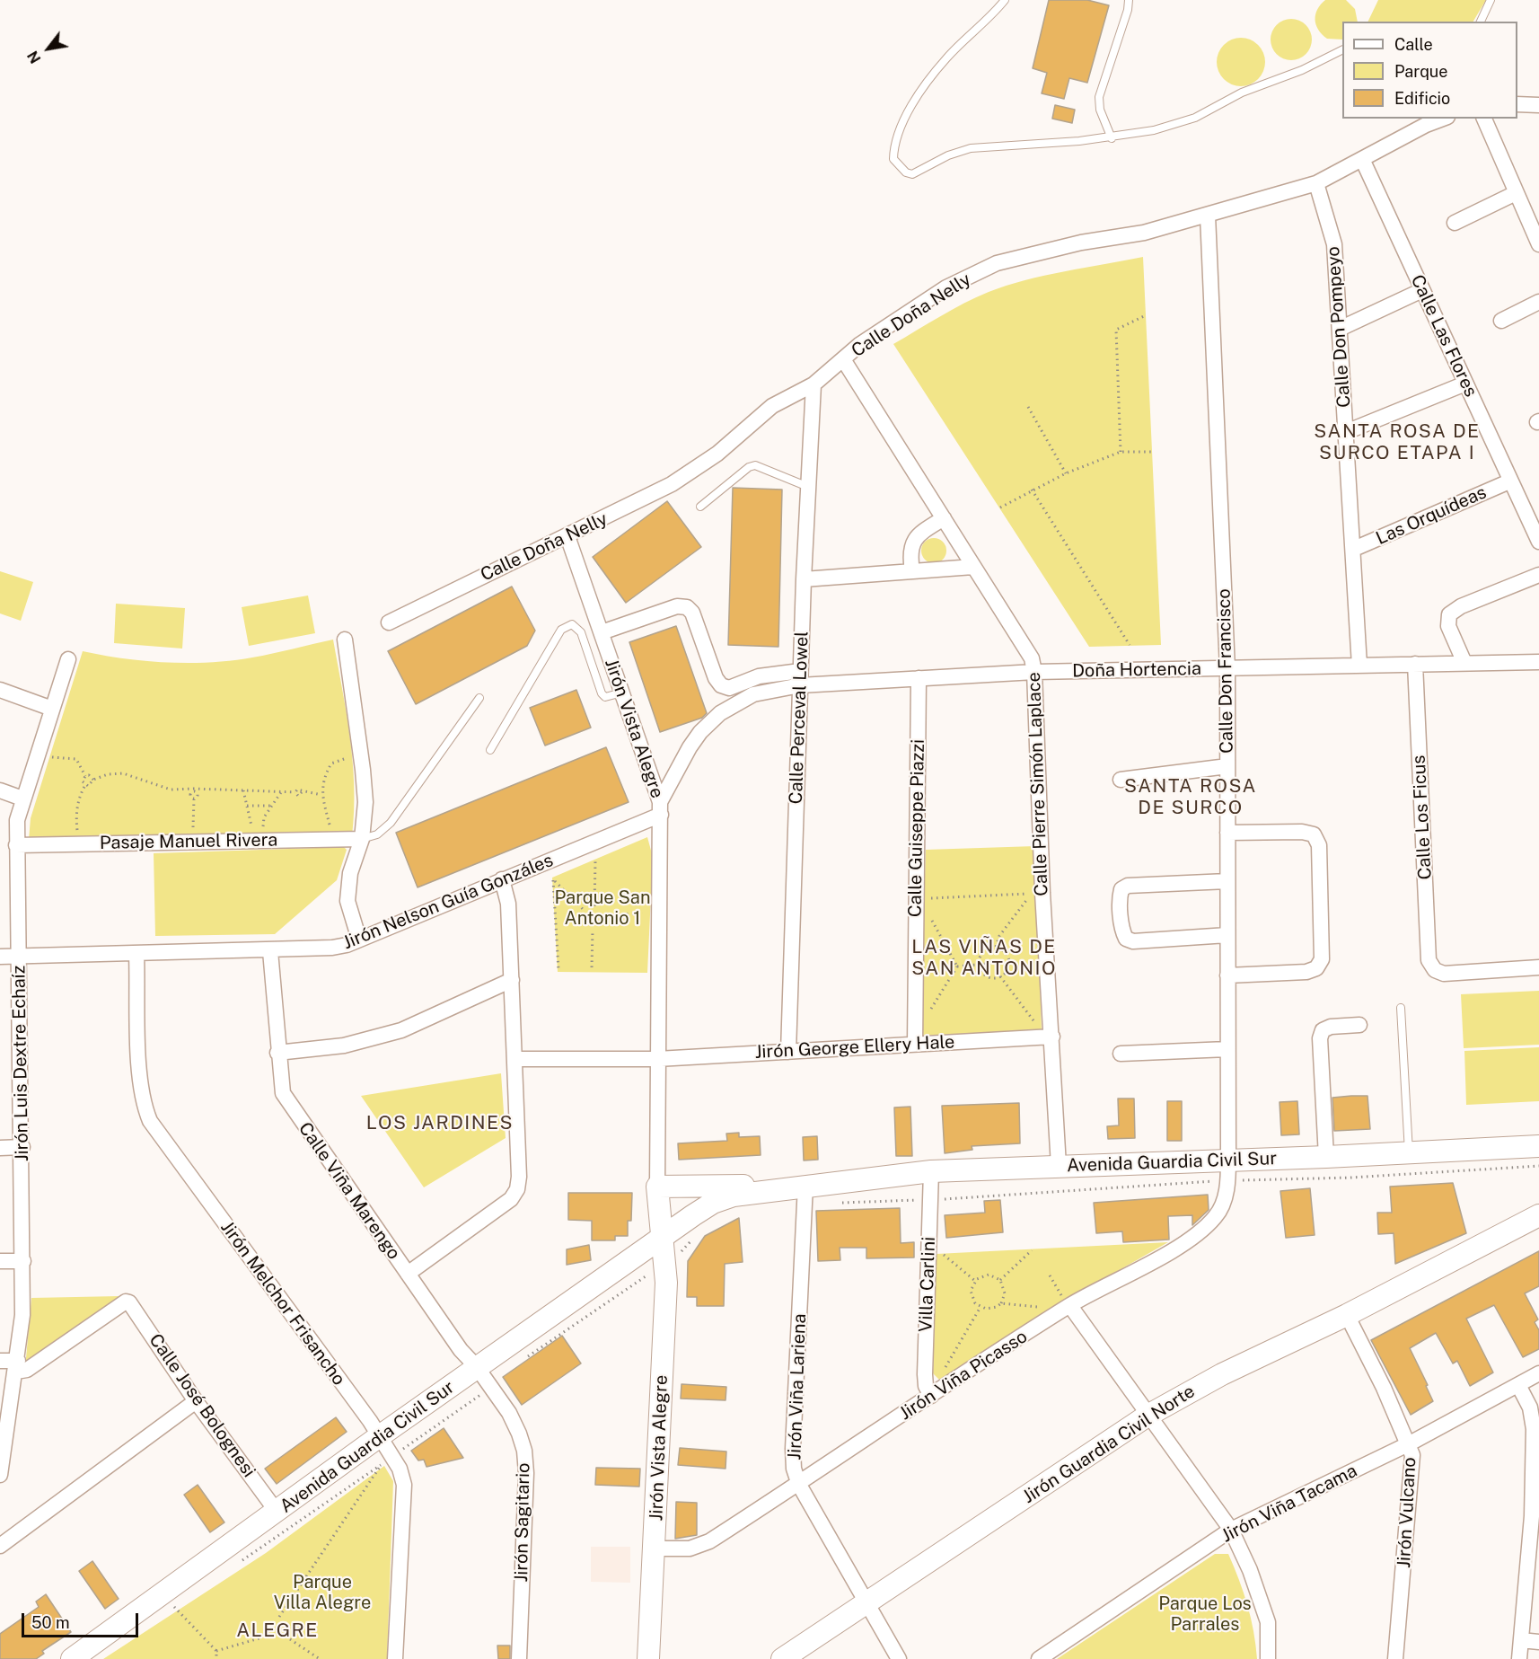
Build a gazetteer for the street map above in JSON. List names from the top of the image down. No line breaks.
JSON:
{"streets":{"main road":["Jirón Vista Alegre","Avenida Guardia Civil Sur","Jirón Guardia Civil Norte"],"street":["Calle Doña Nelly","Calle Don Pompeyo","Calle Las Flores","Las Orquídeas","Doña Hortencia","Calle Don Francisco","Calle Perceval Lowel","Calle Pierre Simón Laplace","Calle Los Ficus","Calle Guiseppe Piazzi","Pasaje Manuel Rivera","Jirón Nelson Guía Gonzáles","Jirón George Ellery Hale","Jirón Luis Dextre Echaíz","Calle Viña Marengo","Villa Carlini","Jirón Melchor Frisancho","Jirón Viña Picasso","Jirón Viña Lariena","Calle José Bolognesi","Jirón Viña Tacama","Jirón Vulcano","Jirón Sagitario"]},"crossings":[["Calle Doña Nelly","Calle Don Pompeyo"],["Calle Doña Nelly","Calle Las Flores"],["Calle Doña Nelly","Calle Don Francisco"],["Calle Doña Nelly","Calle Perceval Lowel"],["Calle Doña Nelly","Jirón Vista Alegre"],["Calle Doña Nelly","Calle Pierre Simón Laplace"],["Calle Don Pompeyo","Las Orquídeas"],["Calle Don Pompeyo","Doña Hortencia"],["Calle Las Flores","Las Orquídeas"],["Doña Hortencia","Calle Don Francisco"],["Doña Hortencia","Calle Perceval Lowel"],["Doña Hortencia","Calle Pierre Simón Laplace"],["Doña Hortencia","Calle Los Ficus"],["Doña Hortencia","Calle Guiseppe Piazzi"],["Calle Don Francisco","Avenida Guardia Civil Sur"],["Calle Don Francisco","Jirón Viña Picasso"],["Calle Perceval Lowel","Jirón George Ellery Hale"],["Jirón Vista Alegre","Jirón Nelson Guía Gonzáles"],["Jirón Vista Alegre","Jirón George Ellery Hale"],["Jirón Vista Alegre","Avenida Guardia Civil Sur"],["Jirón Vista Alegre","Jirón Viña Picasso"],["Calle Pierre Simón Laplace","Jirón George Ellery Hale"],["Calle Pierre Simón Laplace","Avenida Guardia Civil Sur"],["Calle Guiseppe Piazzi","Jirón George Ellery Hale"],["Pasaje Manuel Rivera","Jirón Luis Dextre Echaíz"],["Jirón Nelson Guía Gonzáles","Jirón Luis Dextre Echaíz"],["Jirón Nelson Guía Gonzáles","Calle Viña Marengo"],["Jirón Nelson Guía Gonzáles","Jirón Melchor Frisancho"],["Jirón George Ellery Hale","Calle Viña Marengo"],["Jirón Luis Dextre Echaíz","Calle José Bolognesi"],["Avenida Guardia Civil Sur","Villa Carlini"],["Avenida Guardia Civil Sur","Jirón Melchor Frisancho"],["Avenida Guardia Civil Sur","Jirón Viña Picasso"],["Avenida Guardia Civil Sur","Jirón Viña Lariena"],["Avenida Guardia Civil Sur","Calle José Bolognesi"],["Avenida Guardia Civil Sur","Jirón Sagitario"],["Calle Viña Marengo","Jirón Sagitario"],["Villa Carlini","Jirón Viña Picasso"],["Jirón Viña Picasso","Jirón Viña Lariena"],["Jirón Viña Lariena","Jirón Guardia Civil Norte"],["Jirón Guardia Civil Norte","Jirón Vulcano"],["Jirón Viña Tacama","Jirón Vulcano"]],"districts":["SANTA ROSA DE SURCO ETAPA I","SANTA ROSA DE SURCO","LAS VIÑAS DE SAN ANTONIO","LOS JARDINES","ALEGRE"],"parks":["Parque San Antonio 1","Parque Villa Alegre","Parque Los Parrales"],"legend":["Calle","Parque","Edificio"],"scale_bar":"50 m","north":"bottom left"}
